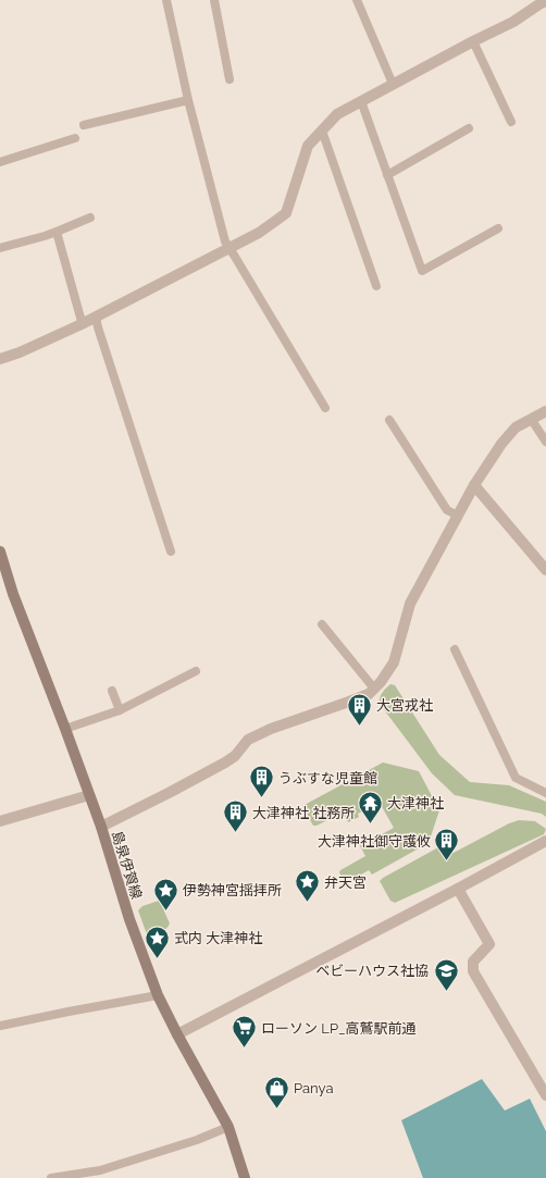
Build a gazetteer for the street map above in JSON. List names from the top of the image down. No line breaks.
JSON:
{"streets":{"main road":["島泉伊賀線"]},"places":{"building":["大宮戎社","うぶすな児童館","大津神社 社務所","大津神社御守護攸"],"temple":["大津神社"],"place":["弁天宮","伊勢神宮揺拝所","式内 大津神社"],"school or university":["ベビーハウス社協"],"supermarket":["ローソン LP_高鷲駅前通"],"shop":["Panya"]}}
